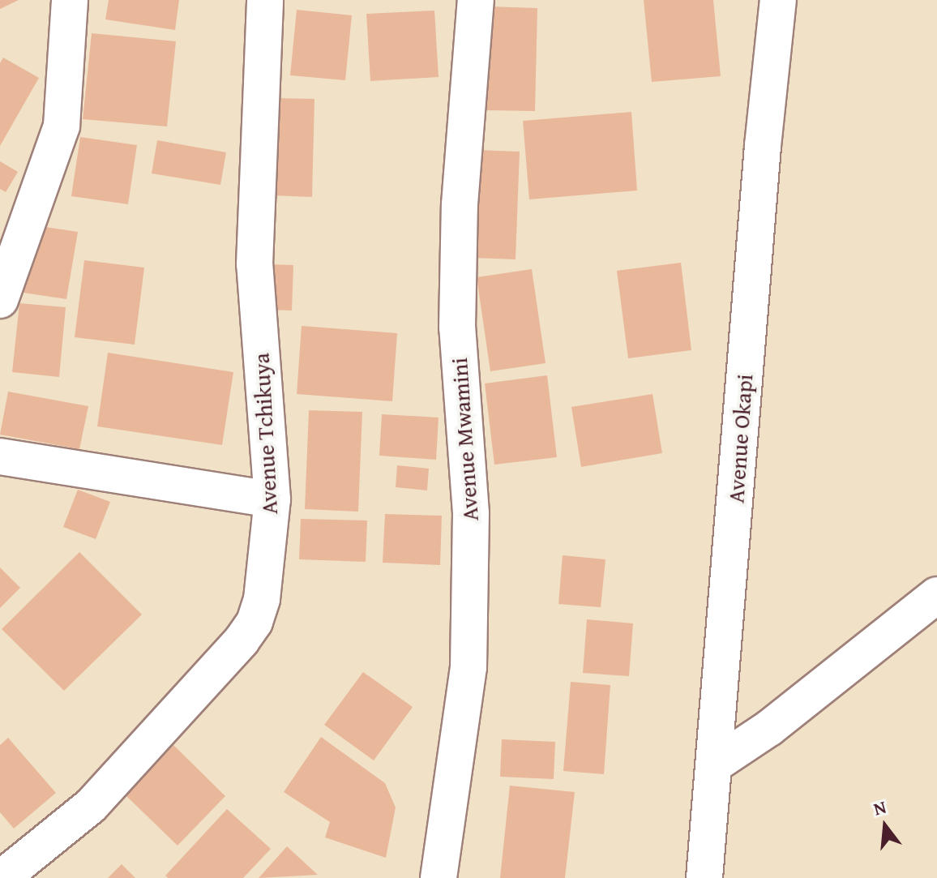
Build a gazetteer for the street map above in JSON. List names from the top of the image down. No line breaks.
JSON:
{"streets":{"street":["Avenue Tchikuya","Avenue Okapi","Avenue Mwamini"]},"north":"top"}
